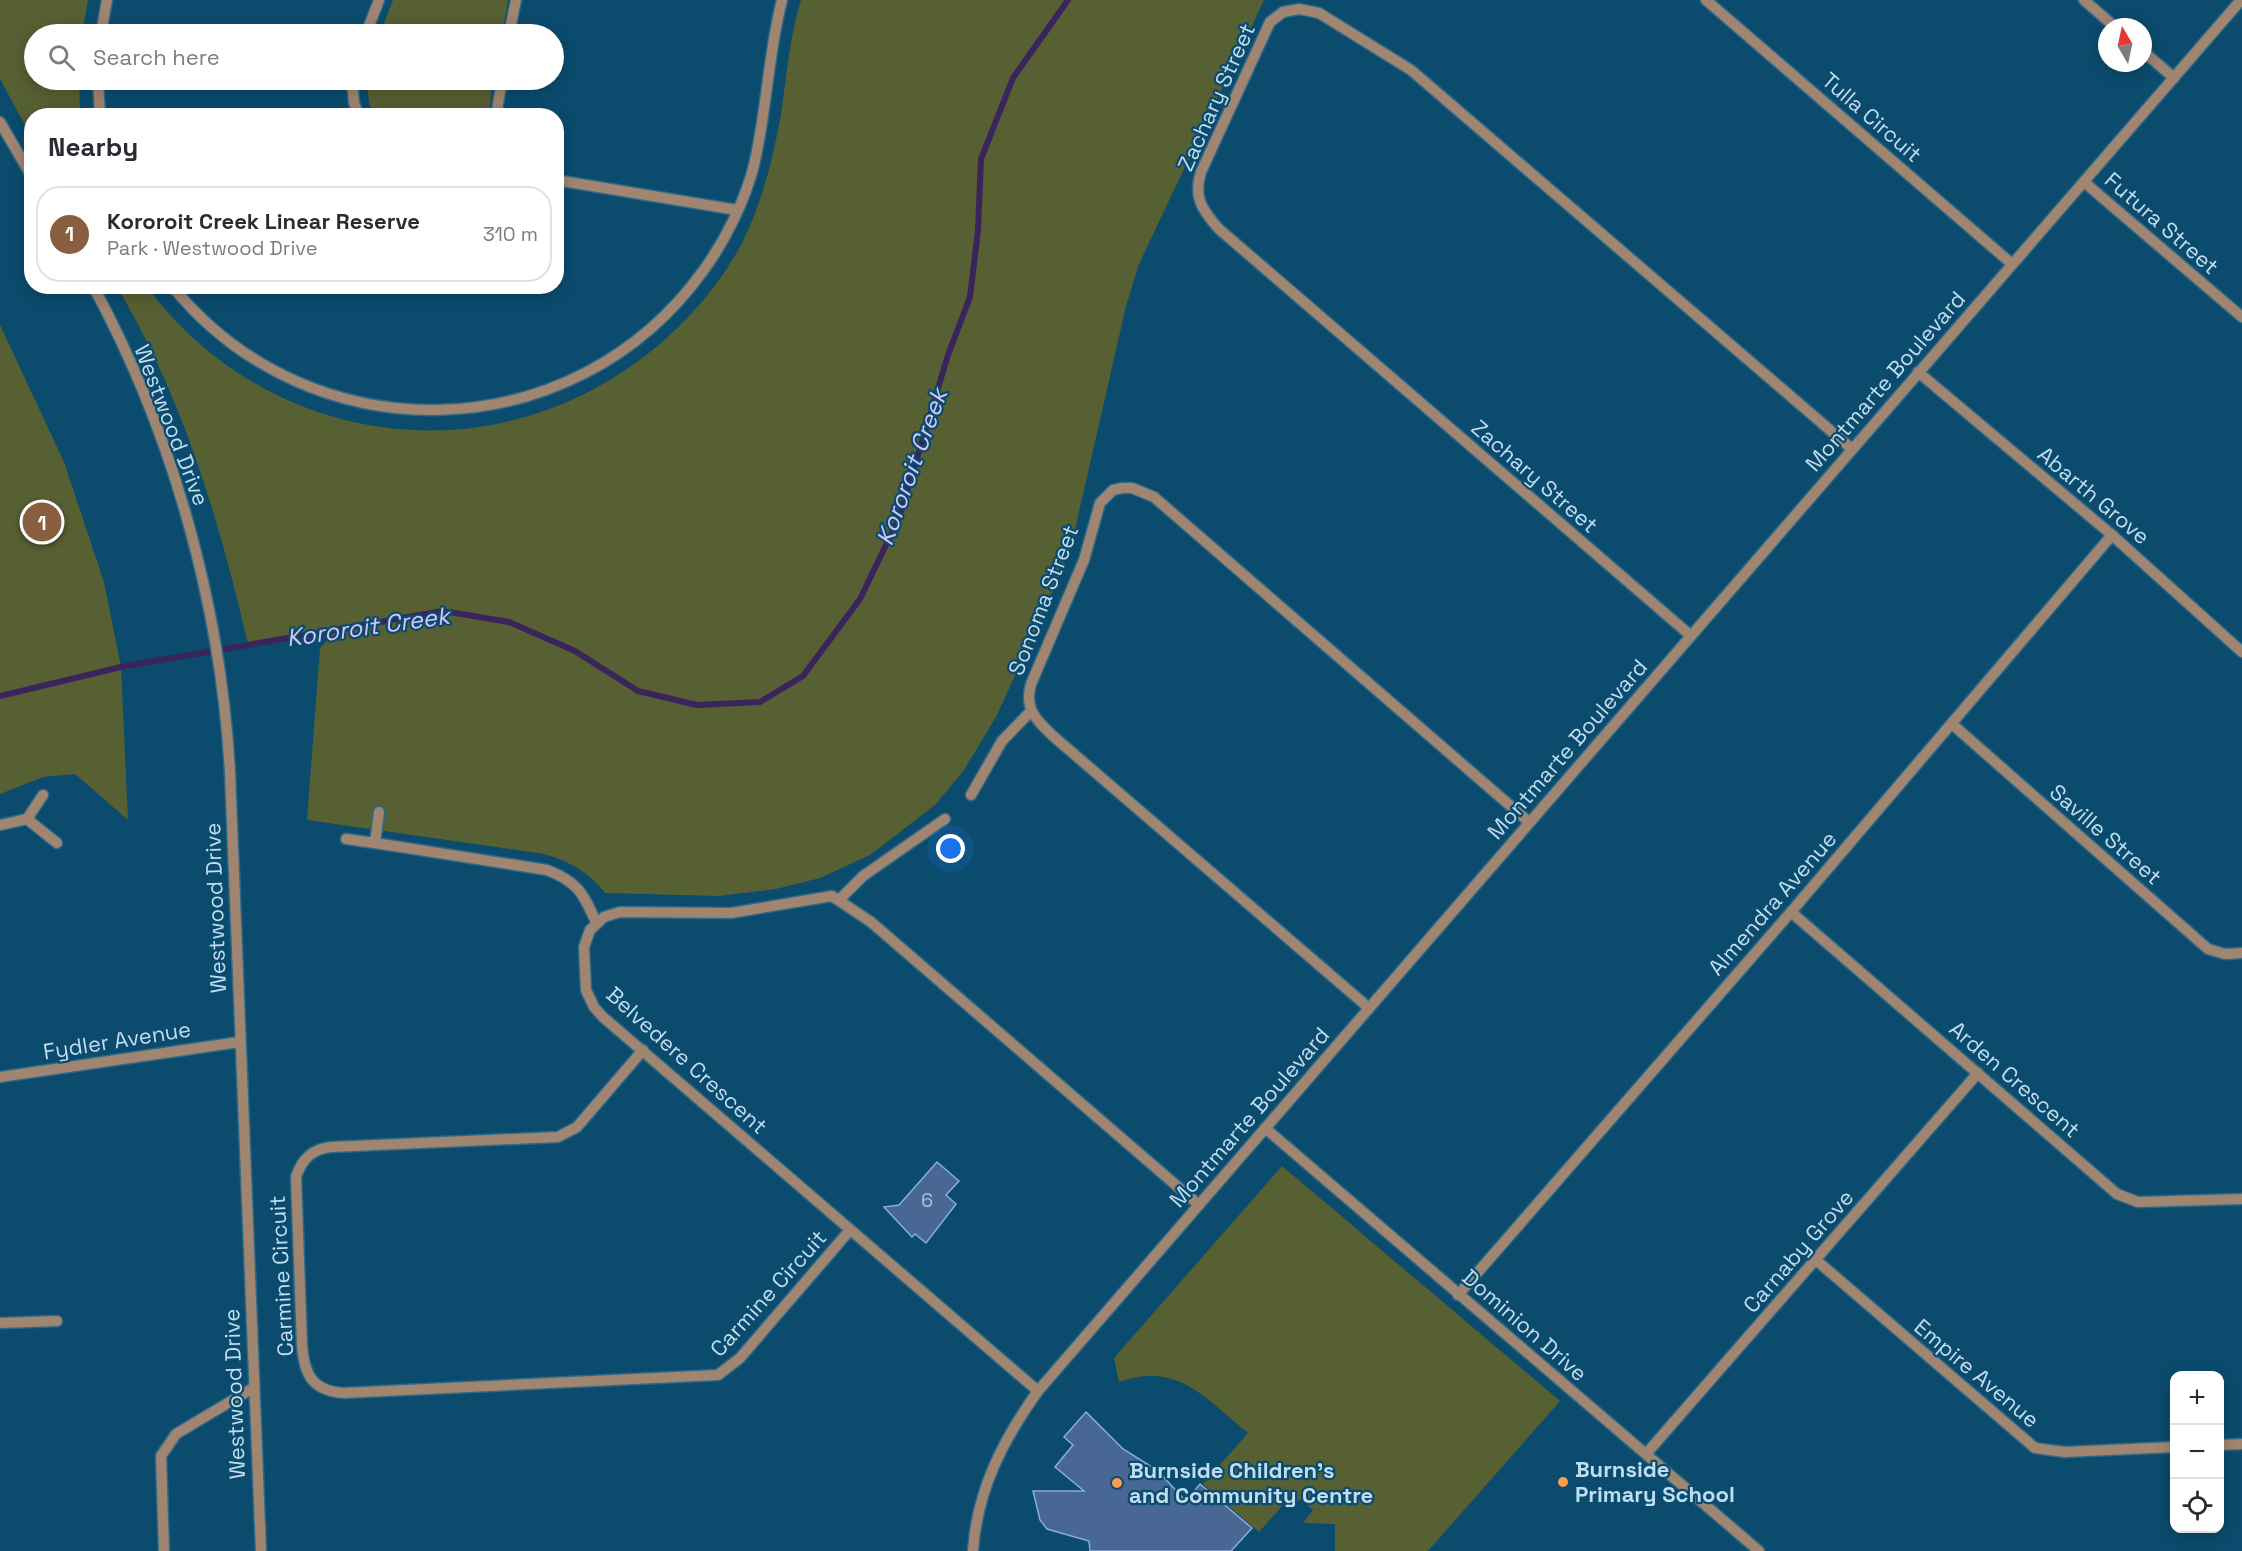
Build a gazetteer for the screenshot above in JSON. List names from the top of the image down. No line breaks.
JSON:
{"streets":{"street":["Zachary Street","Tulla Circuit","Futura Street","Montmarte Boulevard","Westwood Drive","Abarth Grove","Sonoma Street","Saville Street","Almendra Avenue","Fydler Avenue","Belvedere Crescent","Arden Crescent","Carnaby Grove","Carmine Circuit","Dominion Drive","Empire Avenue"]},"crossings":[["Zachary Street","Montmarte Boulevard"],["Tulla Circuit","Montmarte Boulevard"],["Futura Street","Montmarte Boulevard"],["Montmarte Boulevard","Abarth Grove"],["Montmarte Boulevard","Sonoma Street"],["Montmarte Boulevard","Belvedere Crescent"],["Montmarte Boulevard","Dominion Drive"],["Westwood Drive","Fydler Avenue"],["Abarth Grove","Almendra Avenue"],["Saville Street","Almendra Avenue"],["Almendra Avenue","Arden Crescent"],["Almendra Avenue","Dominion Drive"],["Belvedere Crescent","Carmine Circuit"],["Arden Crescent","Carnaby Grove"],["Carnaby Grove","Dominion Drive"],["Carnaby Grove","Empire Avenue"]],"water":["Kororoit Creek"],"places":["Burnside Primary School","Burnside Children's and Community Centre"],"house_numbers":["6"],"north":"top","page":{"search":"Search here","heading":"Nearby","list":[{"mark":"1","name":"Kororoit Creek Linear Reserve","note":"Park · Westwood Drive","value":"310 m"}],"pins":"1","map_buttons":["+","−"]}}
